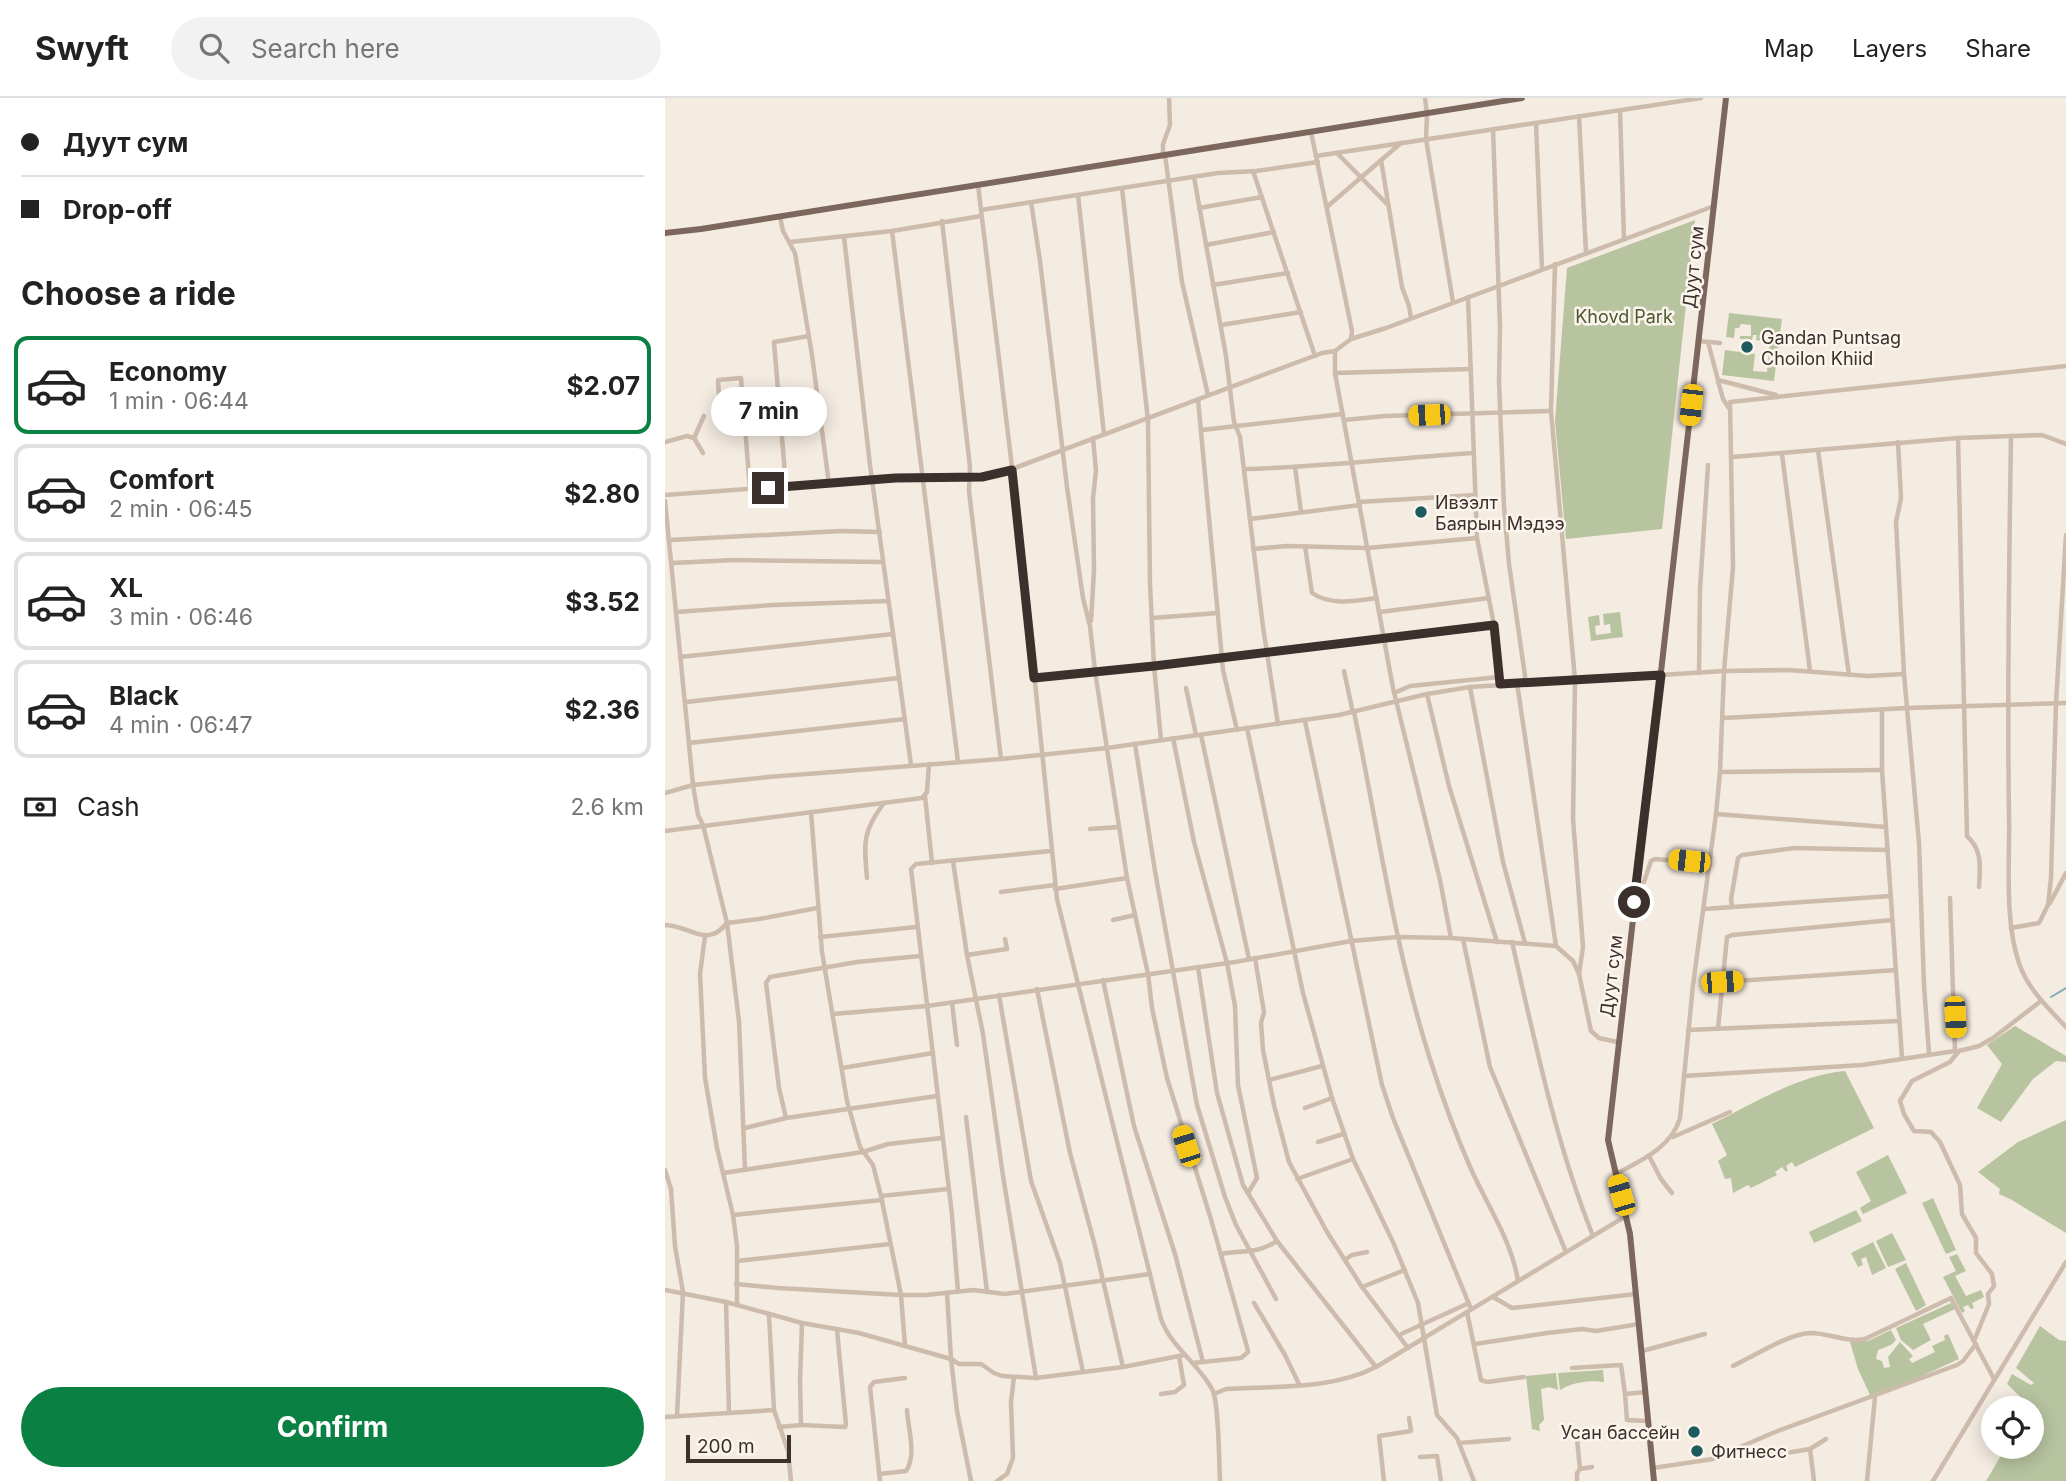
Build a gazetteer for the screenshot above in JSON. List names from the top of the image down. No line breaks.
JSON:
{"streets":{"main road":["Дуут сум"]},"parks":["Khovd Park"],"places":["Gandan Puntsag Choilon Khiid","Ивээлт Баярын Мэдээ","Усан бассейн","Фитнесс"],"scale_bar":"200 m","page":{"header":"Swyft","search":"Search here","nav":["Map","Layers","Share"],"banner":["Дуут сум","Drop-off"],"heading":"Choose a ride","list":[{"name":"Economy","note":"1 min · 06:44","value":"$2.07"},{"name":"Comfort","note":"2 min · 06:45","value":"$2.80"},{"name":"XL","note":"3 min · 06:46","value":"$3.52"},{"name":"Black","note":"4 min · 06:47","value":"$2.36"}],"bubble":"7 min","pay":["Cash","2.6 km"],"buttons":"Confirm","scale":"200 m"}}
